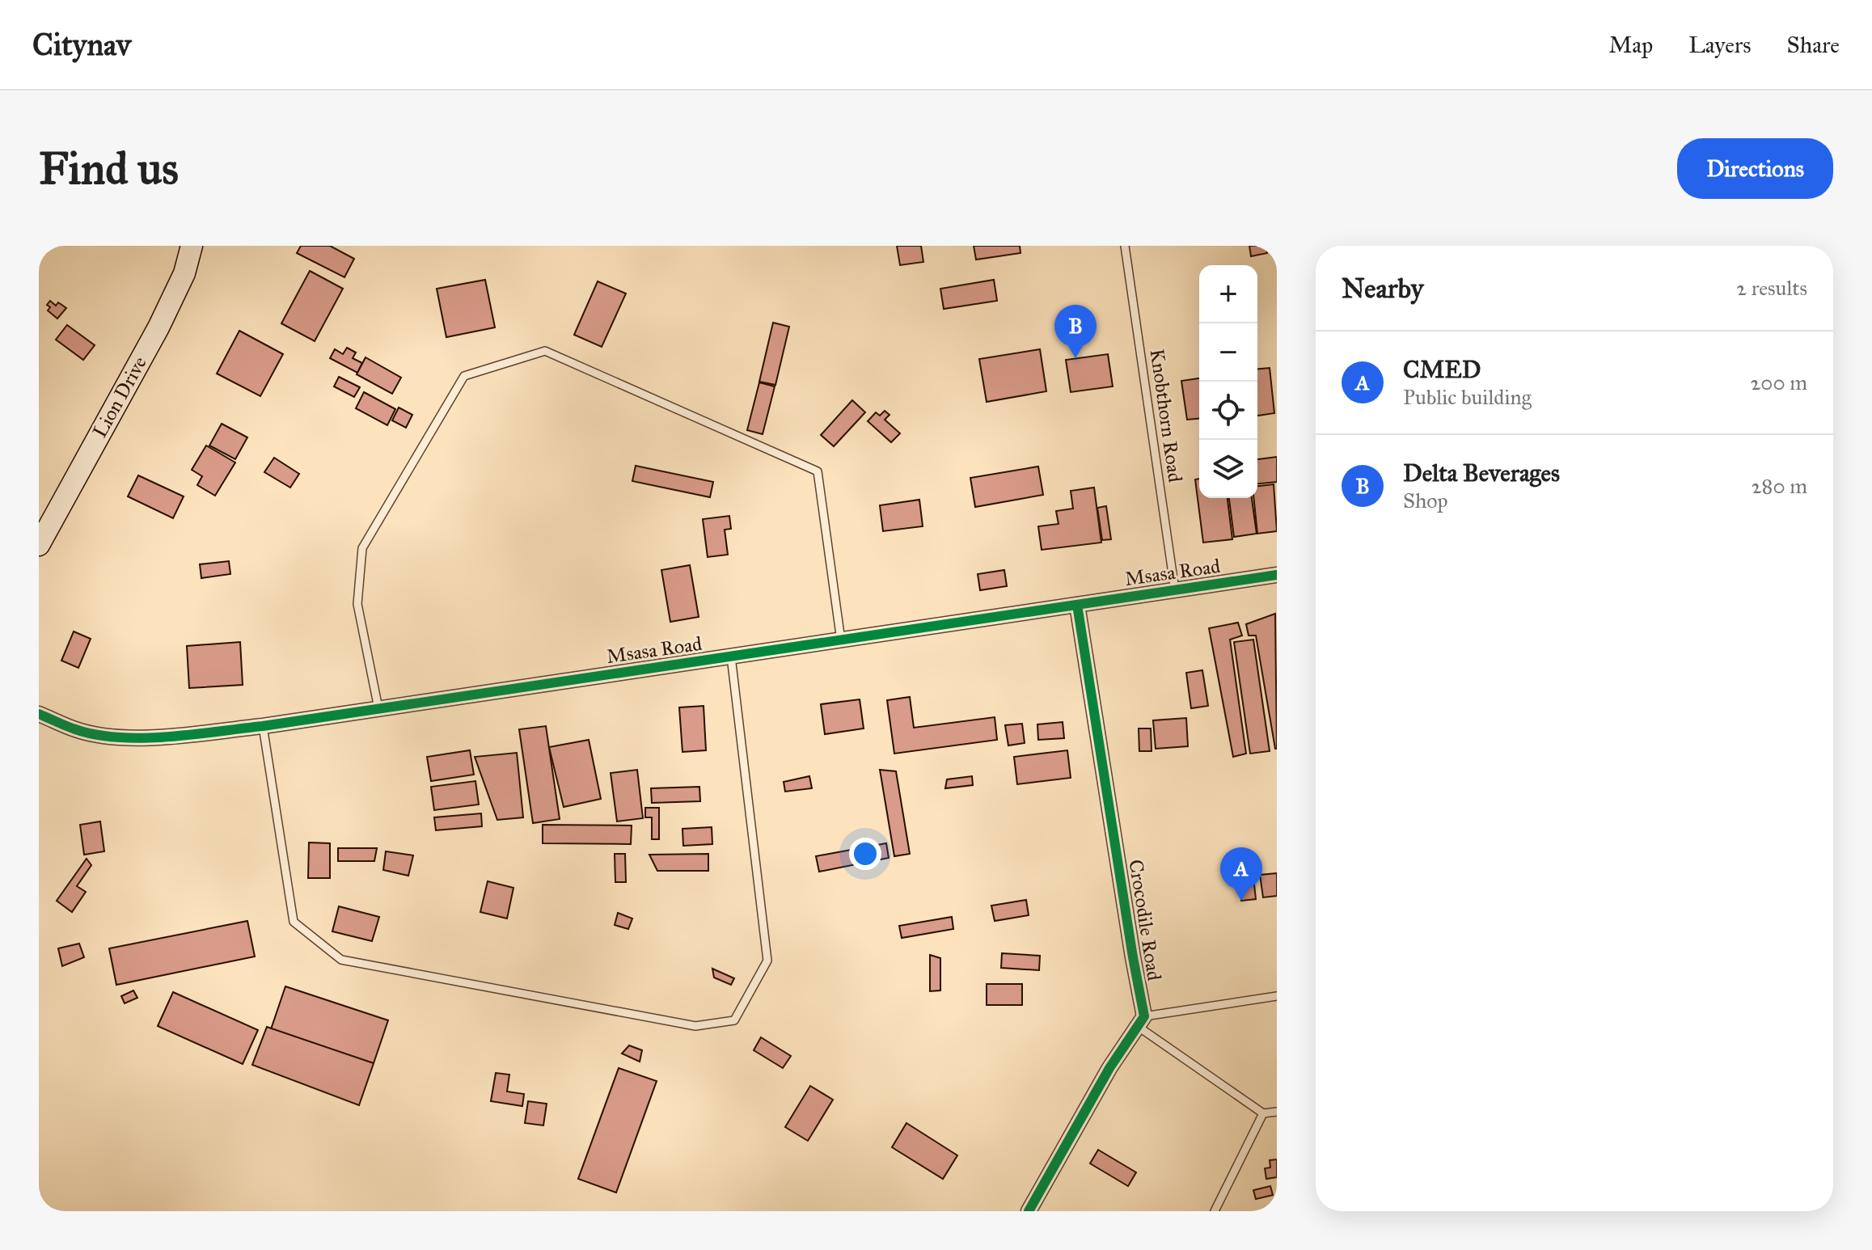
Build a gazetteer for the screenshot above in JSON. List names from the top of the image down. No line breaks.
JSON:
{"streets":{"street":["Lion Drive","Msasa Road","Crocodile Road"],"lane":["Knobthorn Road"]},"crossings":[["Knobthorn Road","Msasa Road"],["Msasa Road","Crocodile Road"]],"page":{"header":"Citynav","nav":["Map","Layers","Share"],"buttons":"Directions","title":"Find us","heading":["Nearby","2 results"],"map_buttons":["+","−"],"pins":["B","A"],"list":[{"mark":"A","name":"CMED","note":"Public building","value":"200 m"},{"mark":"B","name":"Delta Beverages","note":"Shop","value":"280 m"}]}}
